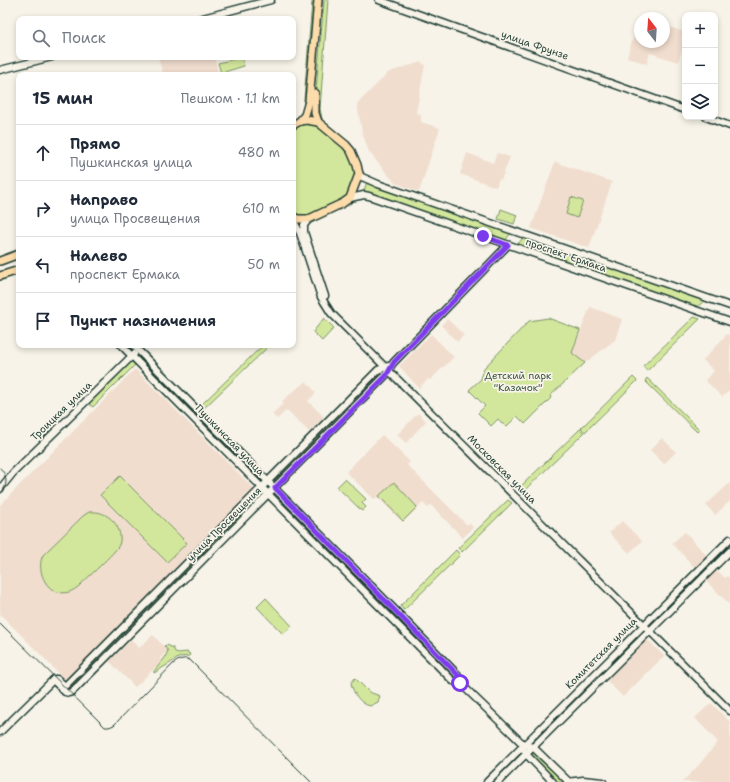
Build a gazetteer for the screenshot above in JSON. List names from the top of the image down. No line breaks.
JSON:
{"streets":{"main road":["улица Фрунзе","проспект Ермака","Троицкая улица","Пушкинская улица","Московская улица","улица Просвещения","Комитетская улица"]},"crossings":[["проспект Ермака","улица Просвещения"],["Троицкая улица","Пушкинская улица"],["Пушкинская улица","улица Просвещения"],["Пушкинская улица","Комитетская улица"],["Московская улица","улица Просвещения"],["Московская улица","Комитетская улица"]],"parks":["Детский парк \"Казачок\""],"north":"top","page":{"map_buttons":["+","−"],"search":"Поиск","heading":["15 мин","Пешком · 1.1 km"],"list":[["Прямо","Пушкинская улица","480 m"],["Направо","улица Просвещения","610 m"],["Налево","проспект Ермака","50 m"],"Пункт назначения"]}}
